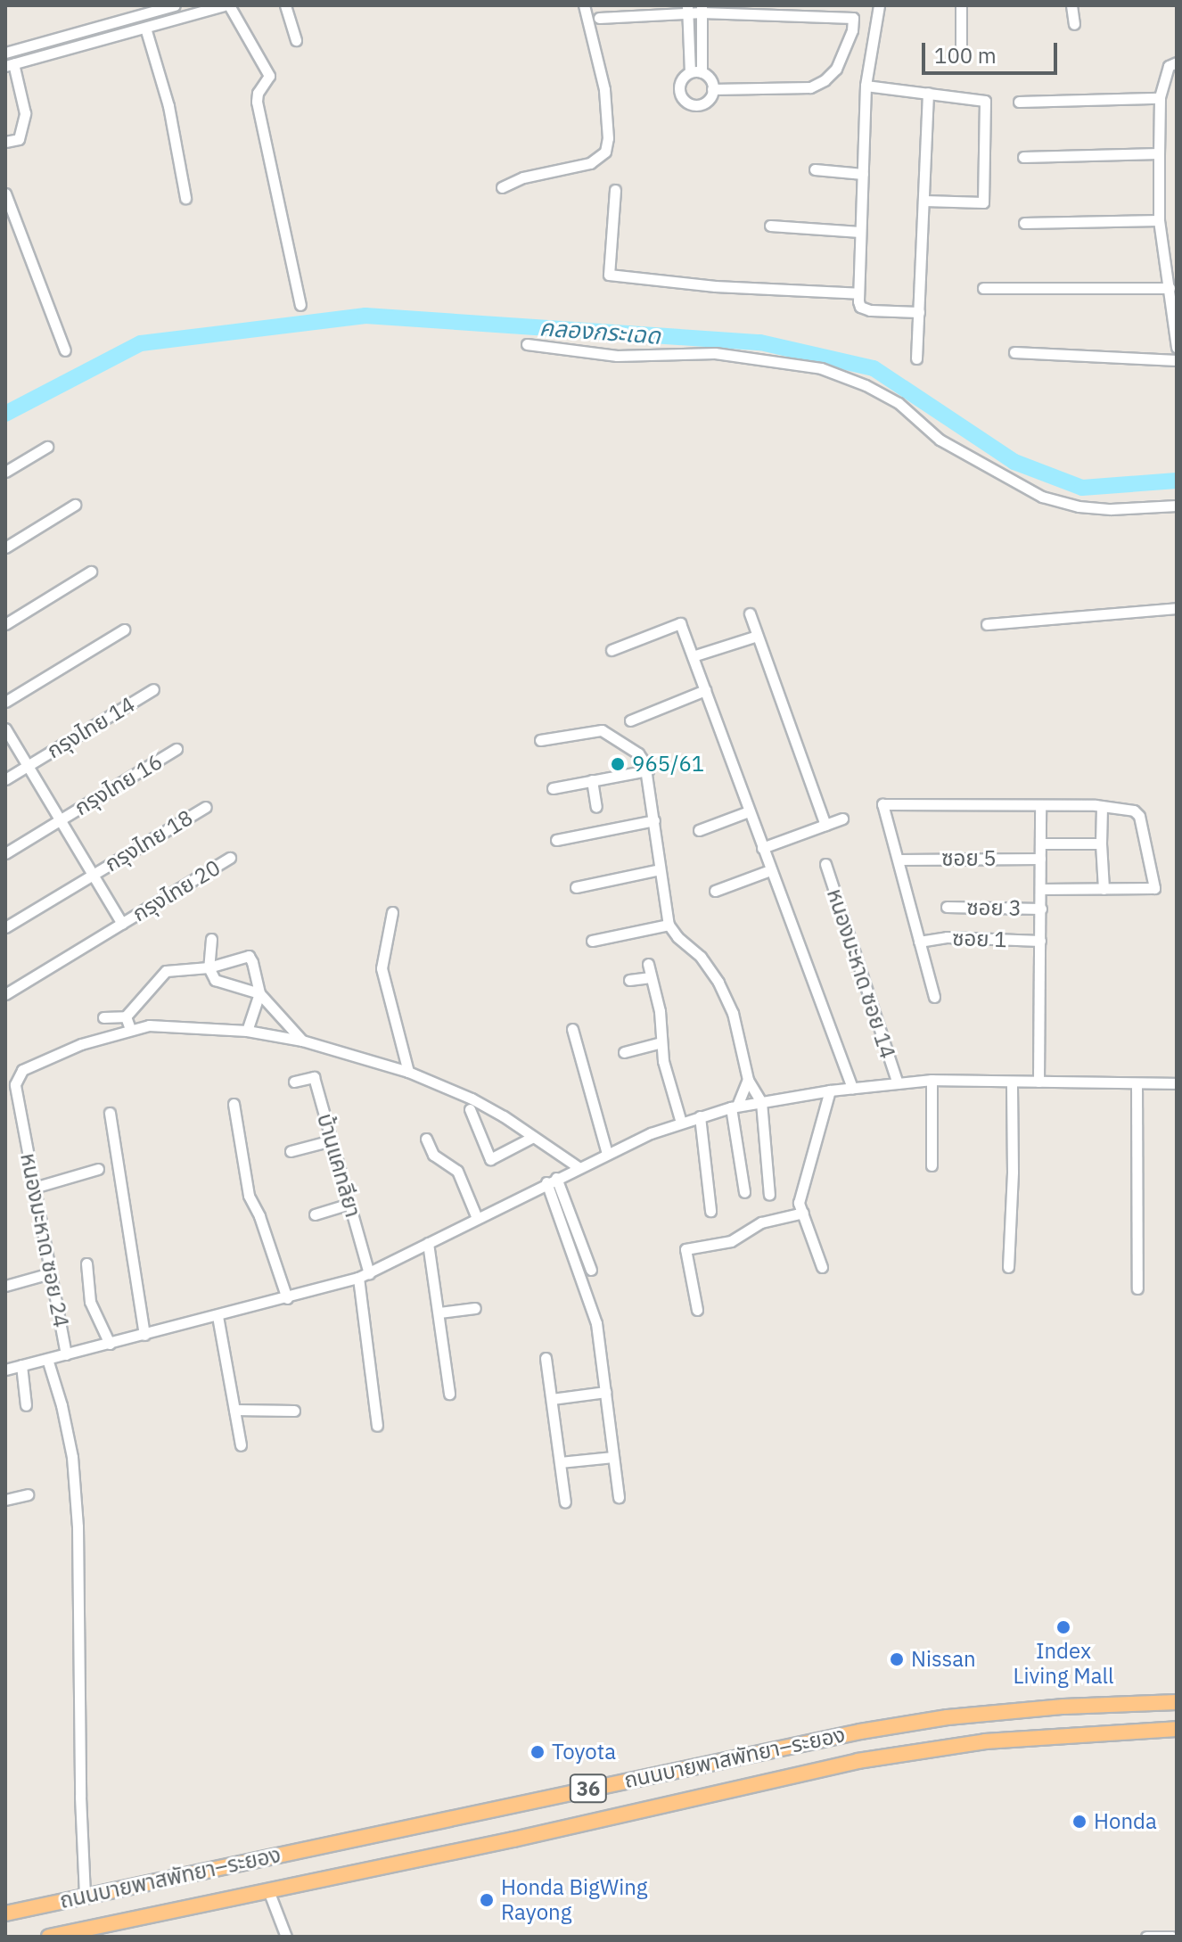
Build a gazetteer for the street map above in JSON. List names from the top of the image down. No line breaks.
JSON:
{"streets":{"highway":["ถนนบายพาสพัทยา–ระยอง","36"],"street":["กรุงไทย 14","กรุงไทย 16","กรุงไทย 18","ซอย 5","กรุงไทย 20","ซอย 3","ซอย 1","หนองมะหาด ซอย 14","บ้านแคทลียา","หนองมะหาด ซอย 24"]},"water":["คลองกระเฉด"],"places":["965/61","Index Living Mall","Nissan","Toyota","Honda","Honda BigWing Rayong"],"scale_bar":"100 m"}
